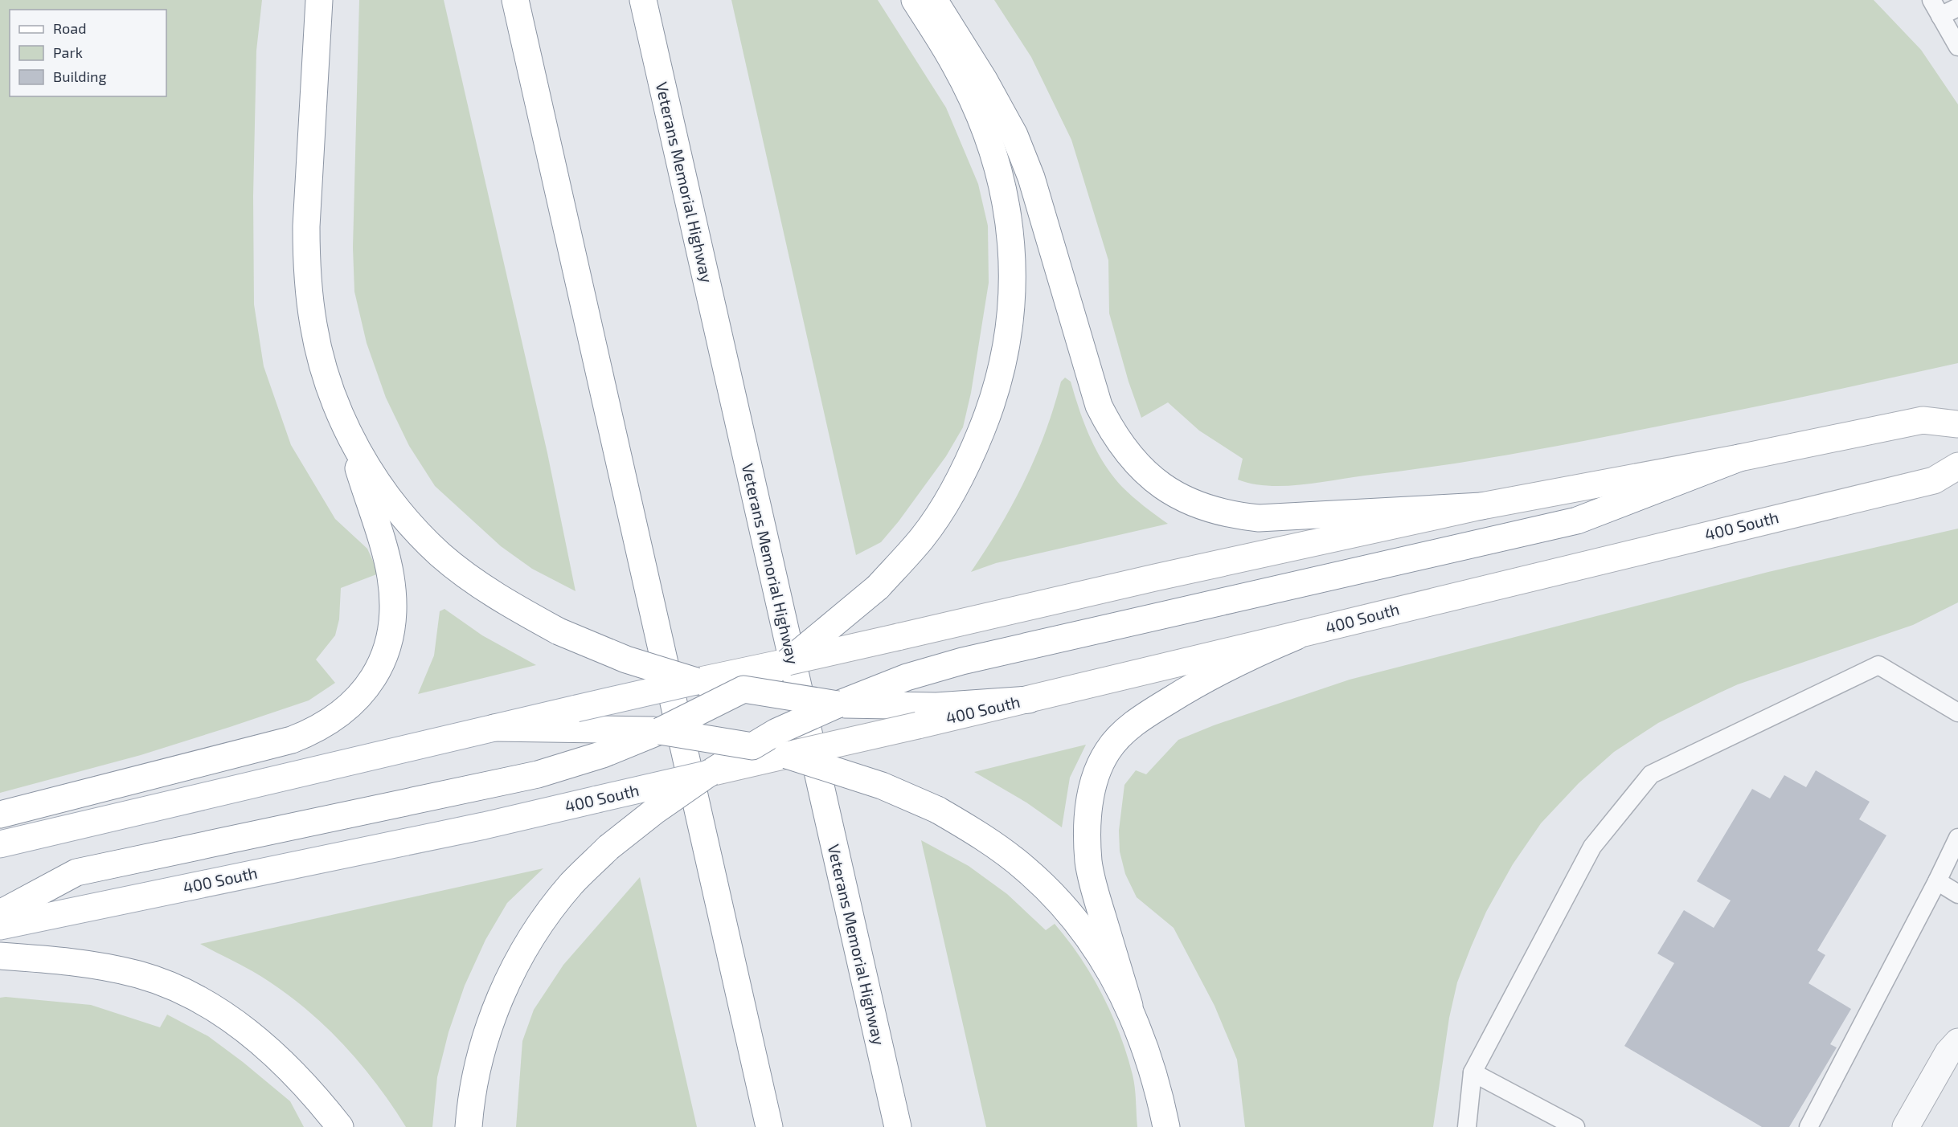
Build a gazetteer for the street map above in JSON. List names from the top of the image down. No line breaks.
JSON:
{"streets":{"main road":["Veterans Memorial Highway","400 South"]},"legend":["Road","Park","Building"]}
